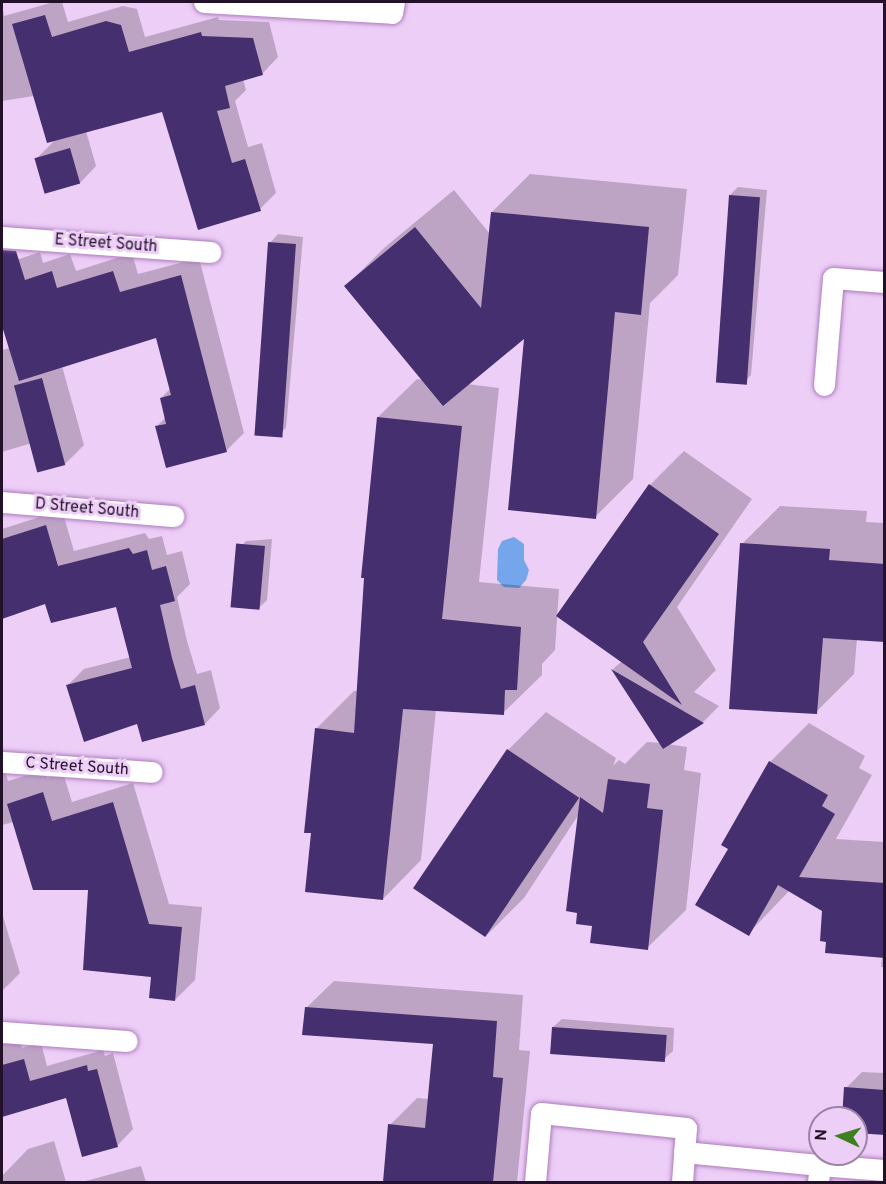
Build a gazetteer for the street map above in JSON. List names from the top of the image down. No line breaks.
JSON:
{"streets":{"lane":["E Street South","D Street South","C Street South"]},"north":"left"}
